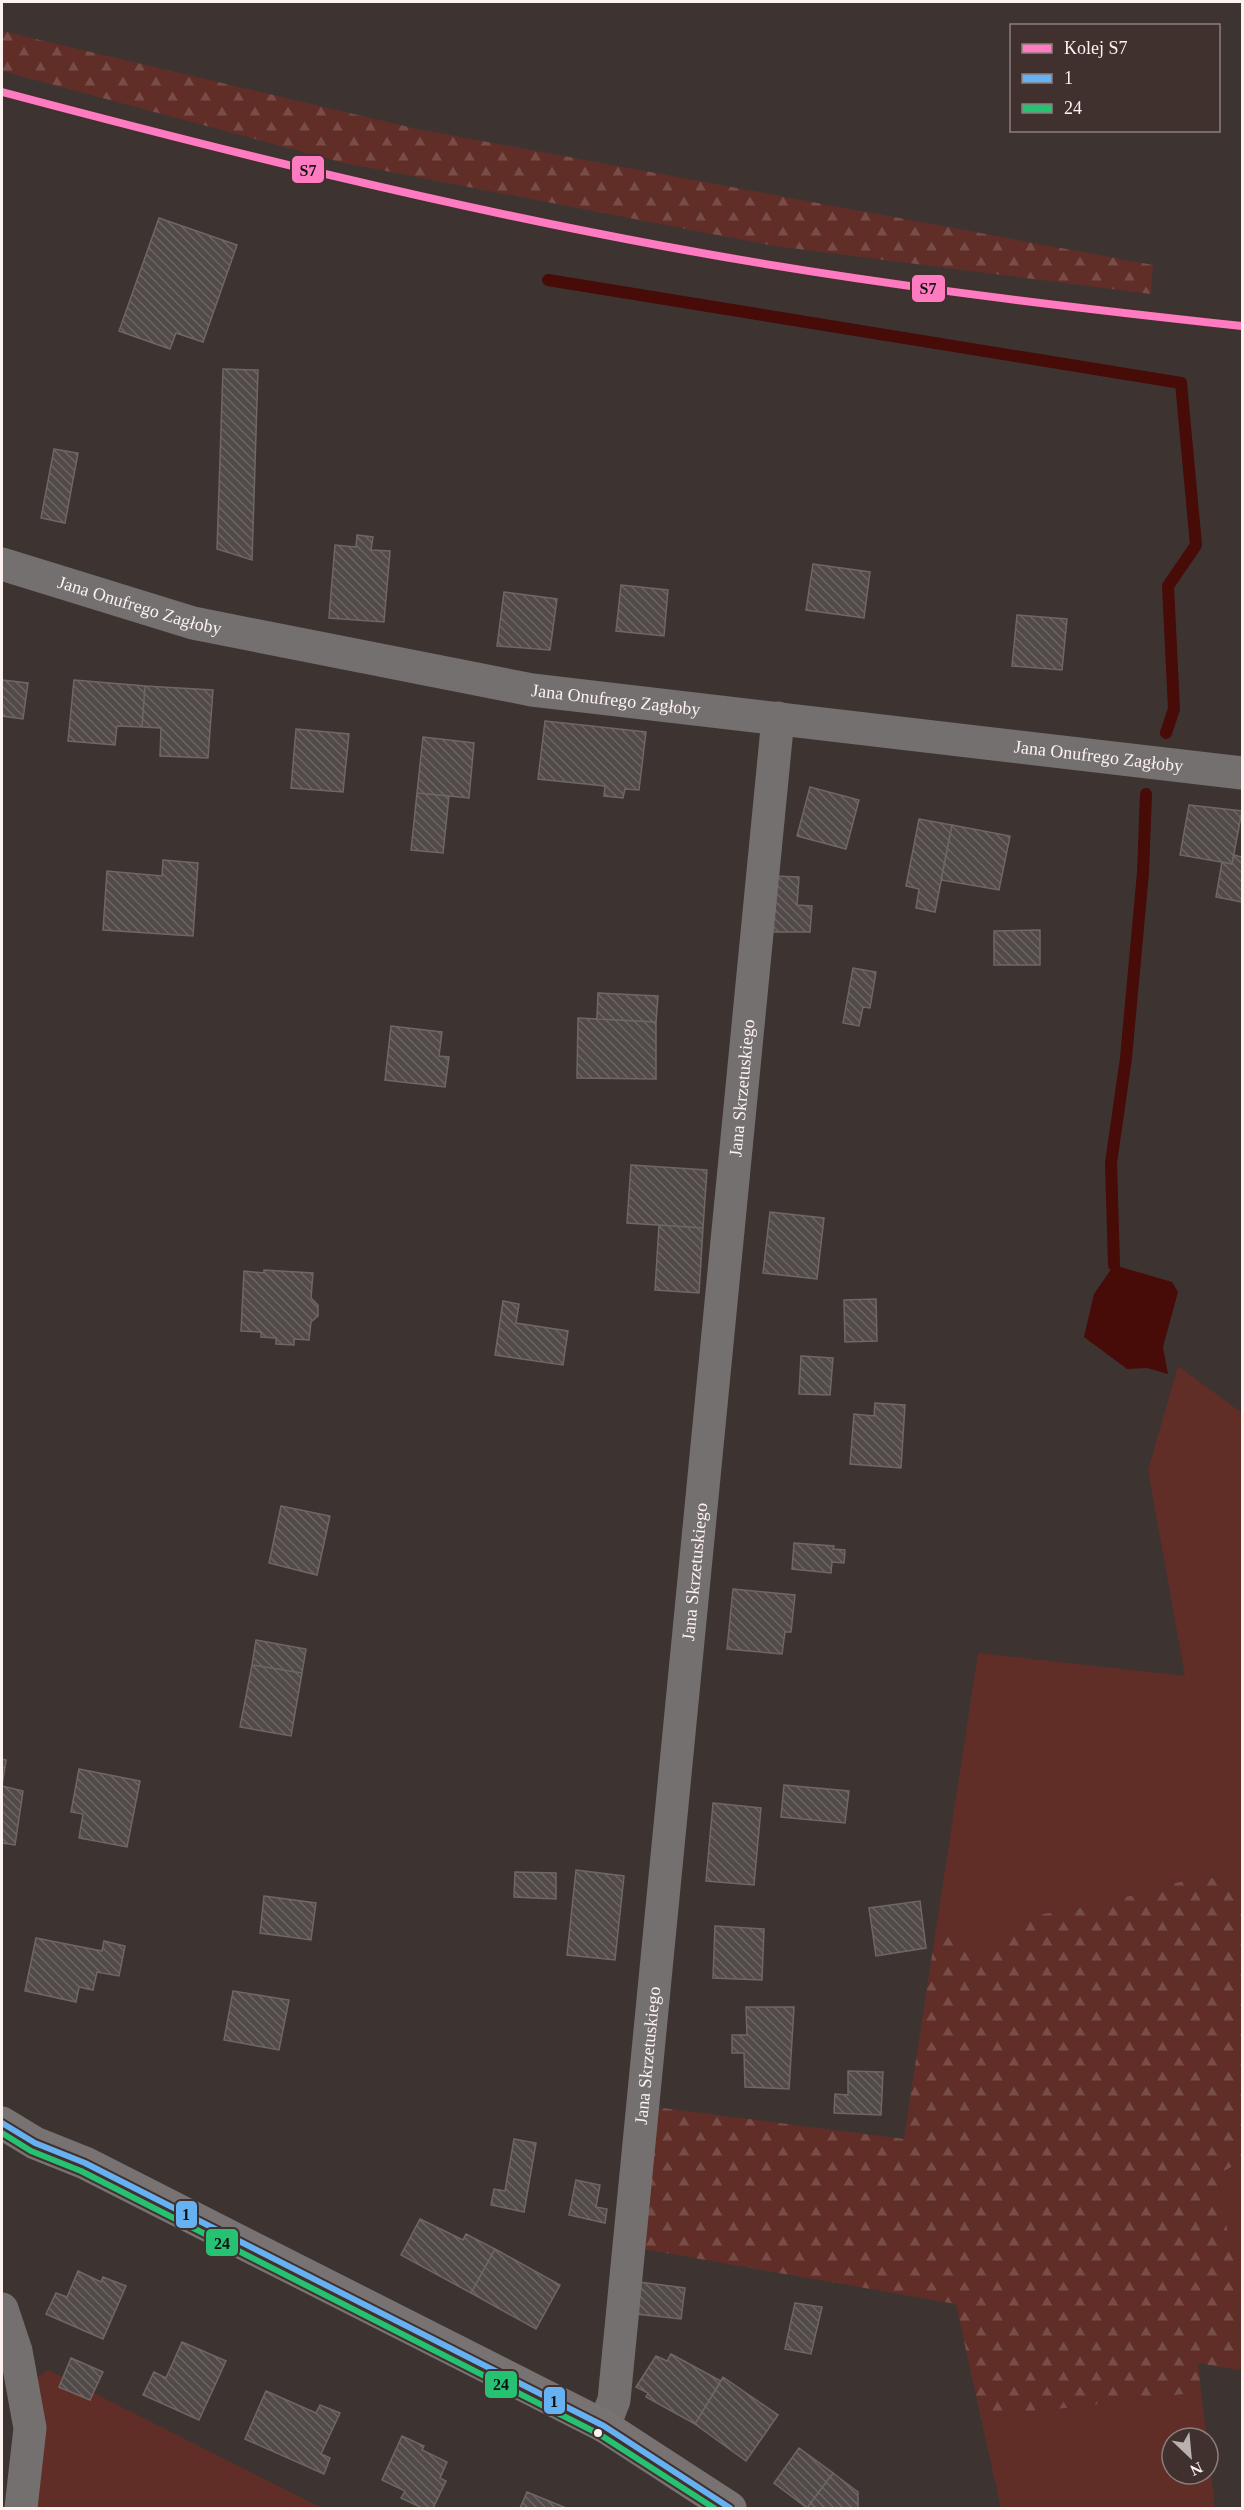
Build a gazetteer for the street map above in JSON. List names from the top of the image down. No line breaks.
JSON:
{"streets":{"street":["Jana Onufrego Zagłoby","Jana Skrzetuskiego"]},"crossings":[["Jana Onufrego Zagłoby","Jana Skrzetuskiego"]],"lines":["rail line S7","transit line 1","transit line 24"],"legend":["Kolej S7","1","24"],"north":"bottom right"}
